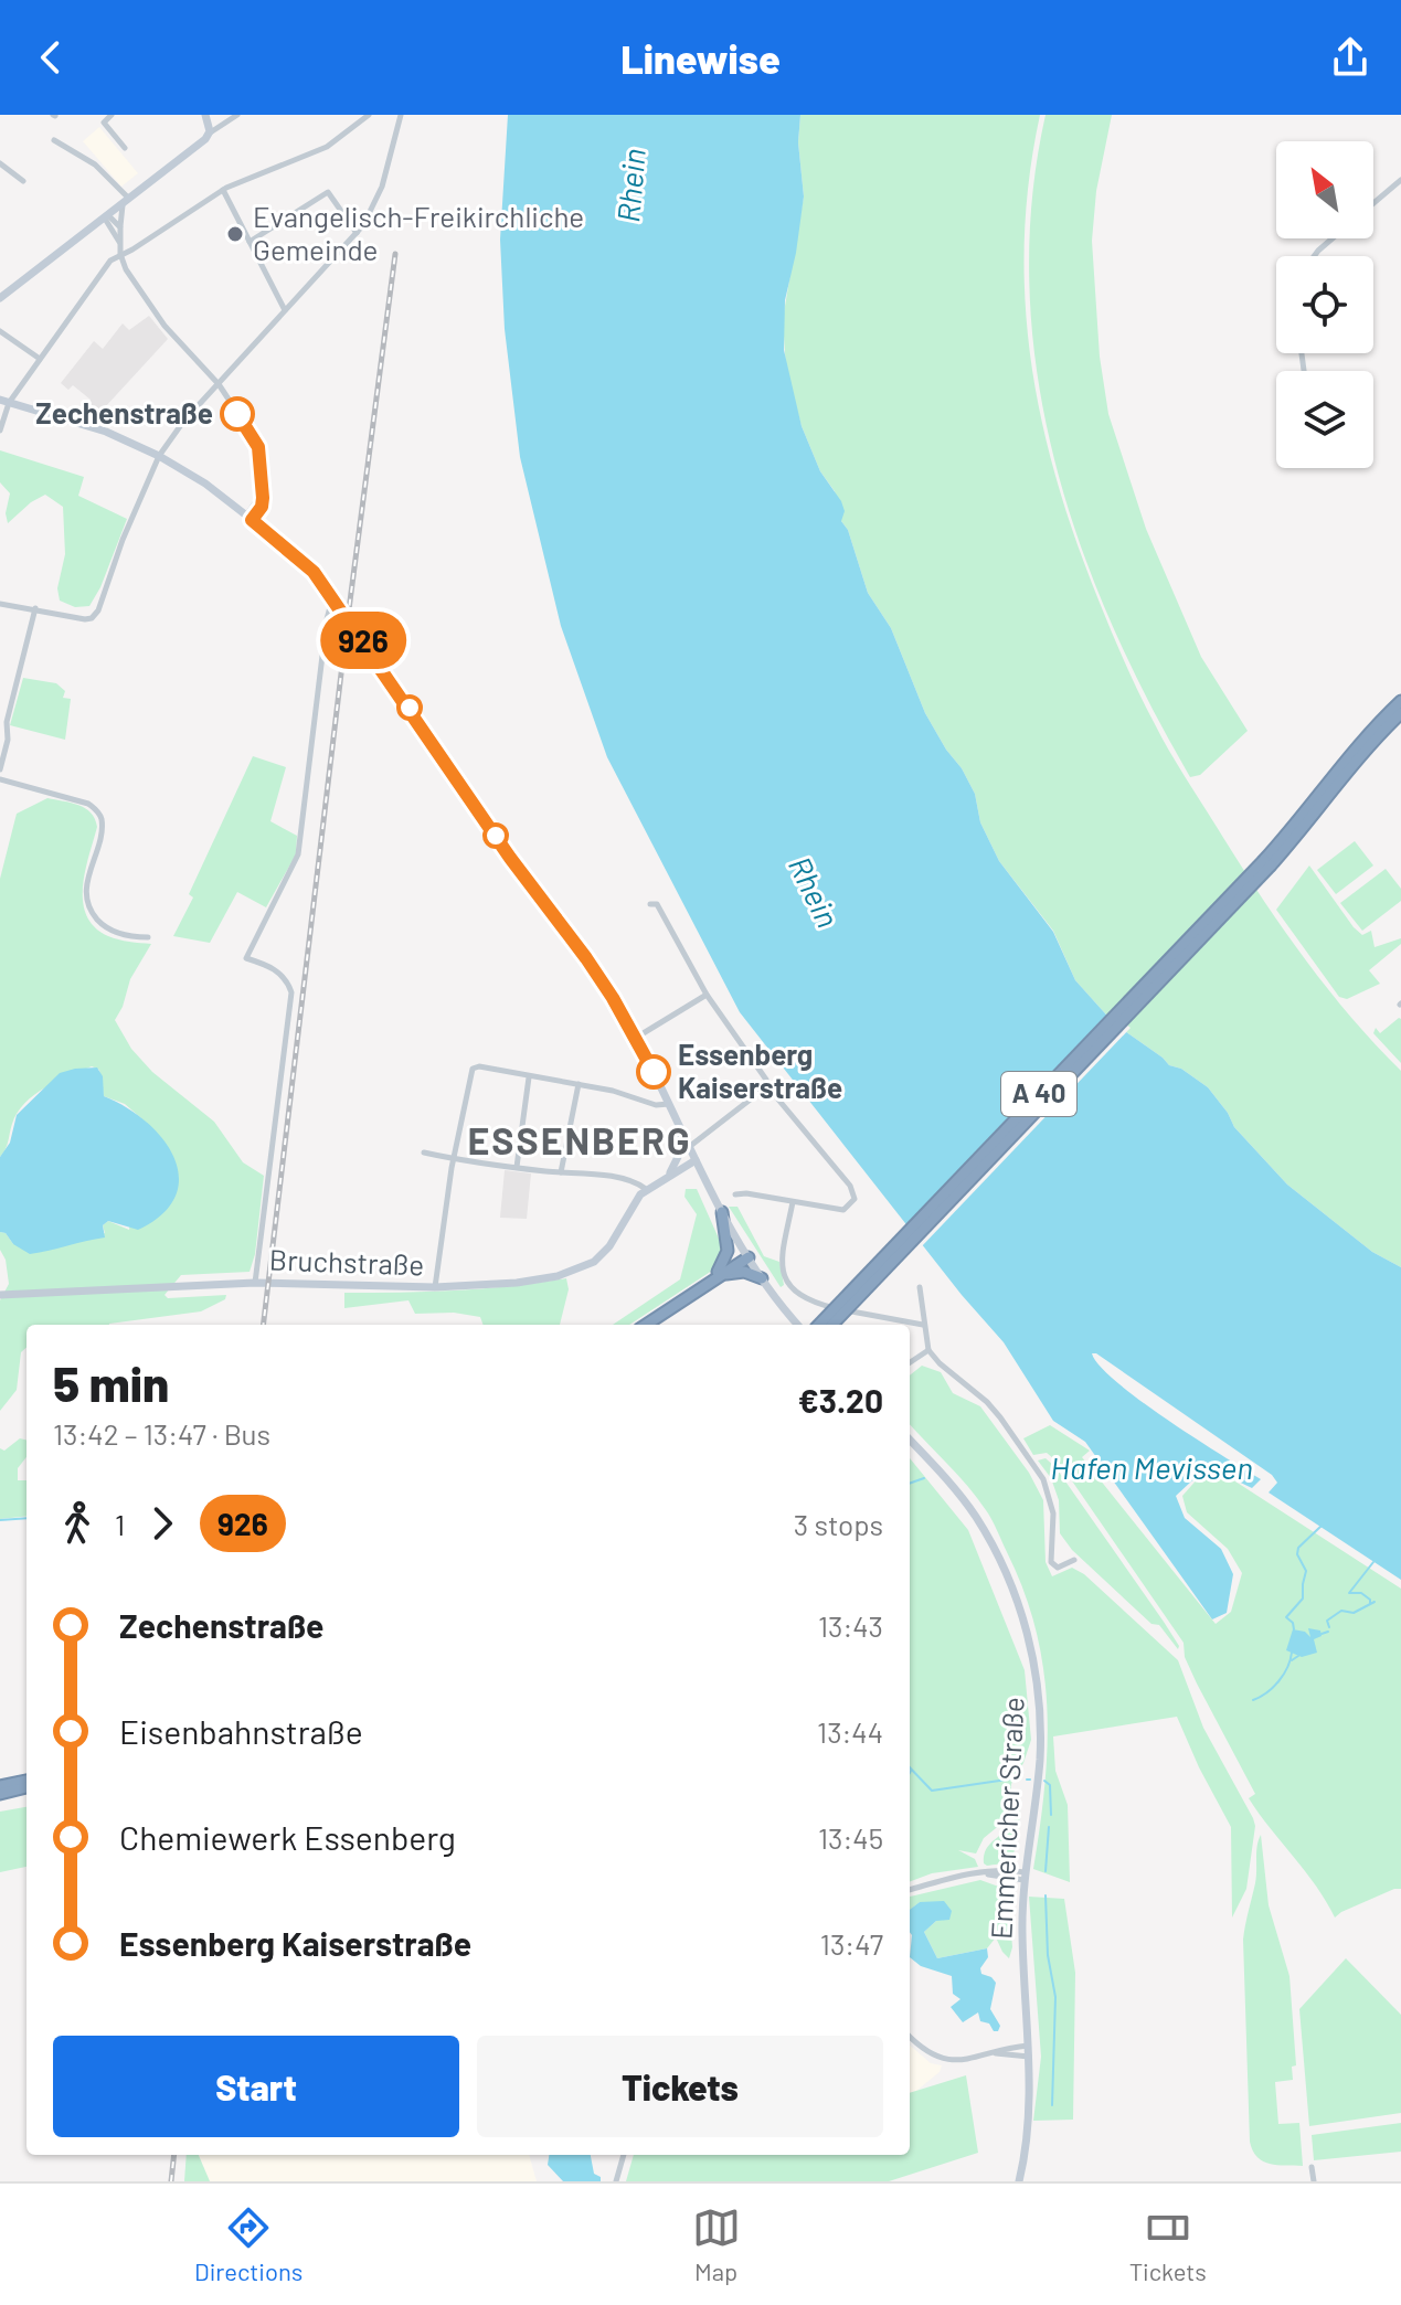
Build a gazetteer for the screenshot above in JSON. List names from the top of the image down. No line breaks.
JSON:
{"streets":{"highway":["A 40"],"main road":["Bruchstraße","Emmericher Straße"]},"districts":["ESSENBERG"],"water":["Rhein","Hafen Mevissen"],"places":["Evangelisch-Freikirchliche Gemeinde","Zechenstraße","Essenberg Kaiserstraße"],"lines":["bus line 926"],"north":"top left","page":{"header":"Linewise","on_map":"926","heading":["5 min","13:42 – 13:47 · Bus","€3.20"],"legs":["1","926","3 stops"],"list":[{"name":"Zechenstraße","value":"13:43"},{"name":"Eisenbahnstraße","value":"13:44"},{"name":"Chemiewerk Essenberg","value":"13:45"},{"name":"Essenberg Kaiserstraße","value":"13:47"}],"buttons":["Start","Tickets"],"tabs":["Directions","Map","Tickets"]}}
